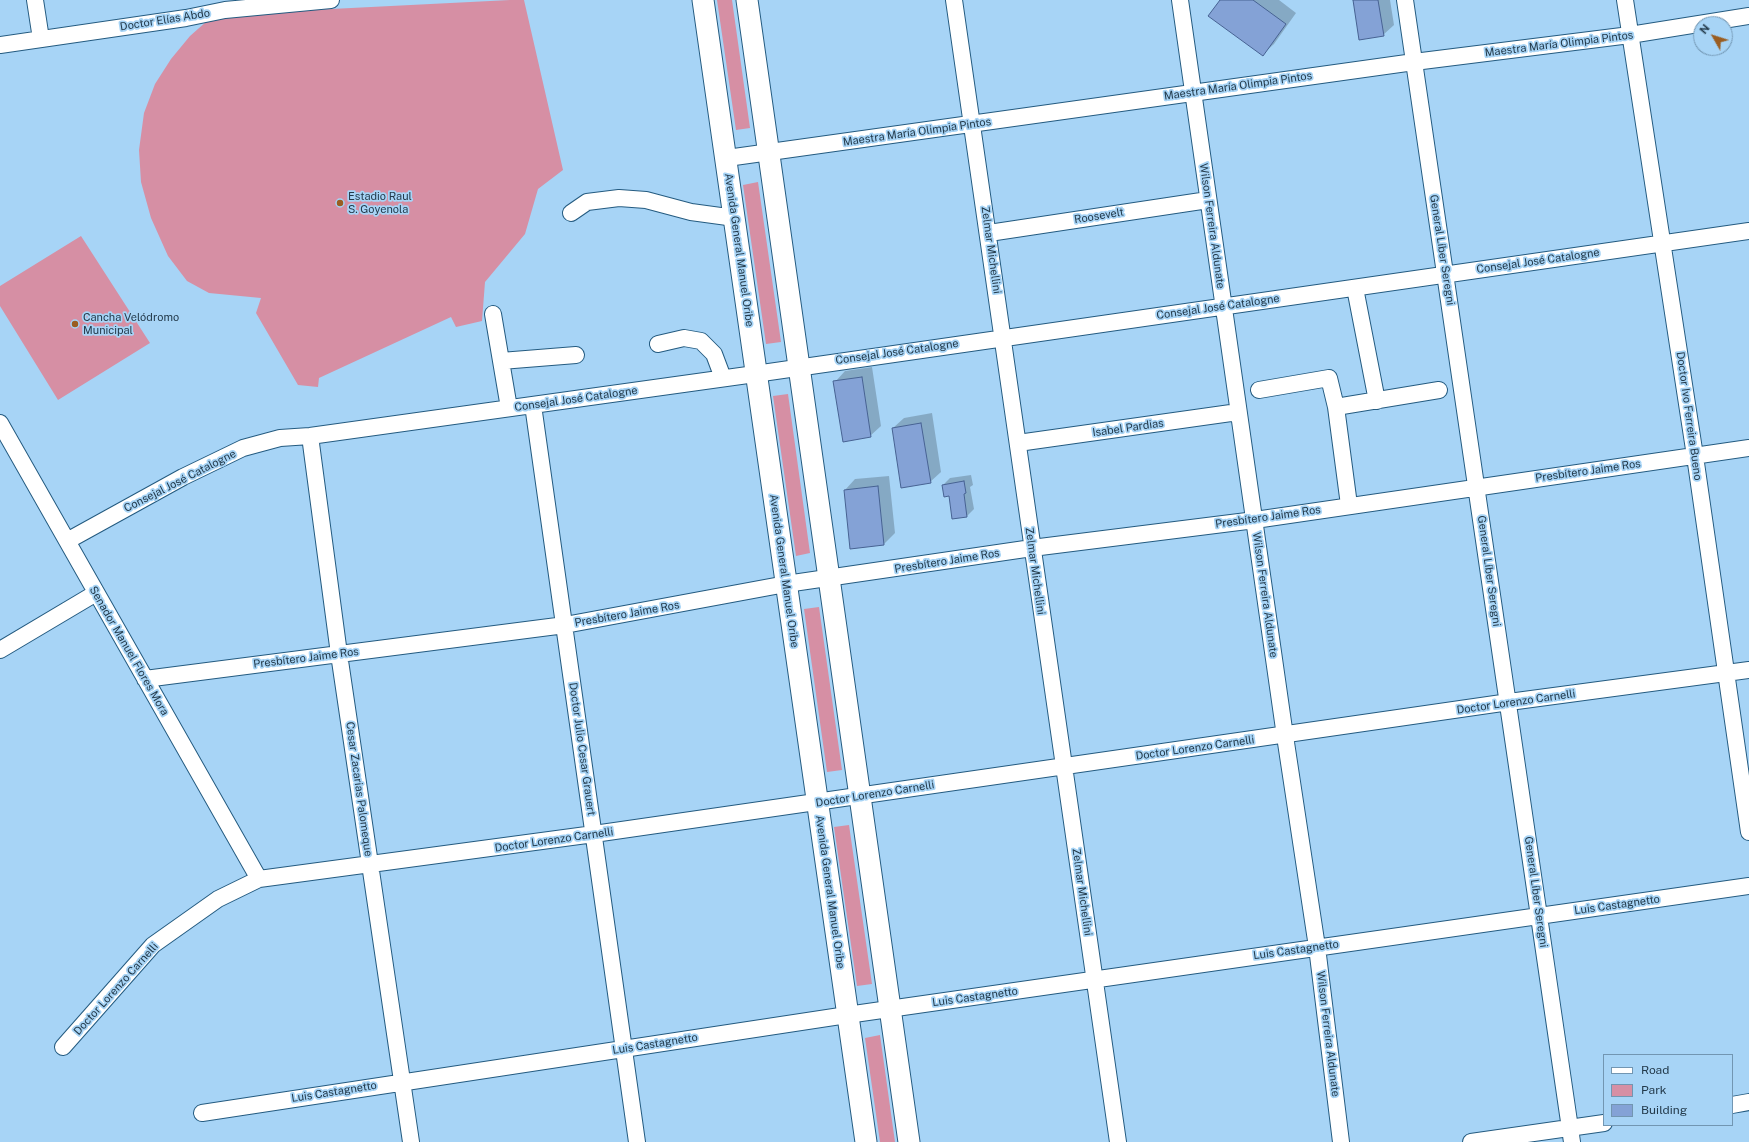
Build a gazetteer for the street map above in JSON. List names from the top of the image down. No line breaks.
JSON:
{"streets":{"main road":["Avenida General Manuel Oribe"],"street":["Doctor Elías Abdo","Maestra María Olimpia Pintos","Roosevelt","Wilson Ferreira Aldunate","Zelmar Michellini","General Líber Seregni","Consejal José Catalogne","Doctor Ivo Ferreira Bueno","Isabel Pardias","Presbítero Jaime Ros","Senador Manuel Flores Mora","Doctor Lorenzo Carnelli","Doctor Julio Cesar Grauert","Cesar Zacarias Palomeque","Luis Castagnetto"]},"crossings":[["Maestra María Olimpia Pintos","Wilson Ferreira Aldunate"],["Maestra María Olimpia Pintos","Avenida General Manuel Oribe"],["Maestra María Olimpia Pintos","Zelmar Michellini"],["Maestra María Olimpia Pintos","General Líber Seregni"],["Maestra María Olimpia Pintos","Doctor Ivo Ferreira Bueno"],["Roosevelt","Wilson Ferreira Aldunate"],["Roosevelt","Zelmar Michellini"],["Wilson Ferreira Aldunate","Consejal José Catalogne"],["Wilson Ferreira Aldunate","Isabel Pardias"],["Wilson Ferreira Aldunate","Presbítero Jaime Ros"],["Wilson Ferreira Aldunate","Doctor Lorenzo Carnelli"],["Wilson Ferreira Aldunate","Luis Castagnetto"],["Avenida General Manuel Oribe","Consejal José Catalogne"],["Avenida General Manuel Oribe","Presbítero Jaime Ros"],["Avenida General Manuel Oribe","Doctor Lorenzo Carnelli"],["Avenida General Manuel Oribe","Luis Castagnetto"],["Zelmar Michellini","Consejal José Catalogne"],["Zelmar Michellini","Isabel Pardias"],["Zelmar Michellini","Presbítero Jaime Ros"],["Zelmar Michellini","Doctor Lorenzo Carnelli"],["Zelmar Michellini","Luis Castagnetto"],["General Líber Seregni","Consejal José Catalogne"],["General Líber Seregni","Presbítero Jaime Ros"],["General Líber Seregni","Doctor Lorenzo Carnelli"],["General Líber Seregni","Luis Castagnetto"],["Consejal José Catalogne","Doctor Ivo Ferreira Bueno"],["Consejal José Catalogne","Senador Manuel Flores Mora"],["Consejal José Catalogne","Doctor Julio Cesar Grauert"],["Consejal José Catalogne","Cesar Zacarias Palomeque"],["Doctor Ivo Ferreira Bueno","Presbítero Jaime Ros"],["Doctor Ivo Ferreira Bueno","Doctor Lorenzo Carnelli"],["Presbítero Jaime Ros","Senador Manuel Flores Mora"],["Presbítero Jaime Ros","Doctor Julio Cesar Grauert"],["Presbítero Jaime Ros","Cesar Zacarias Palomeque"],["Senador Manuel Flores Mora","Doctor Lorenzo Carnelli"],["Doctor Lorenzo Carnelli","Doctor Julio Cesar Grauert"],["Doctor Lorenzo Carnelli","Cesar Zacarias Palomeque"],["Doctor Julio Cesar Grauert","Luis Castagnetto"],["Cesar Zacarias Palomeque","Luis Castagnetto"]],"places":["Estadio Raul S. Goyenola","Cancha Velódromo Municipal"],"legend":["Road","Park","Building"],"north":"top left"}
